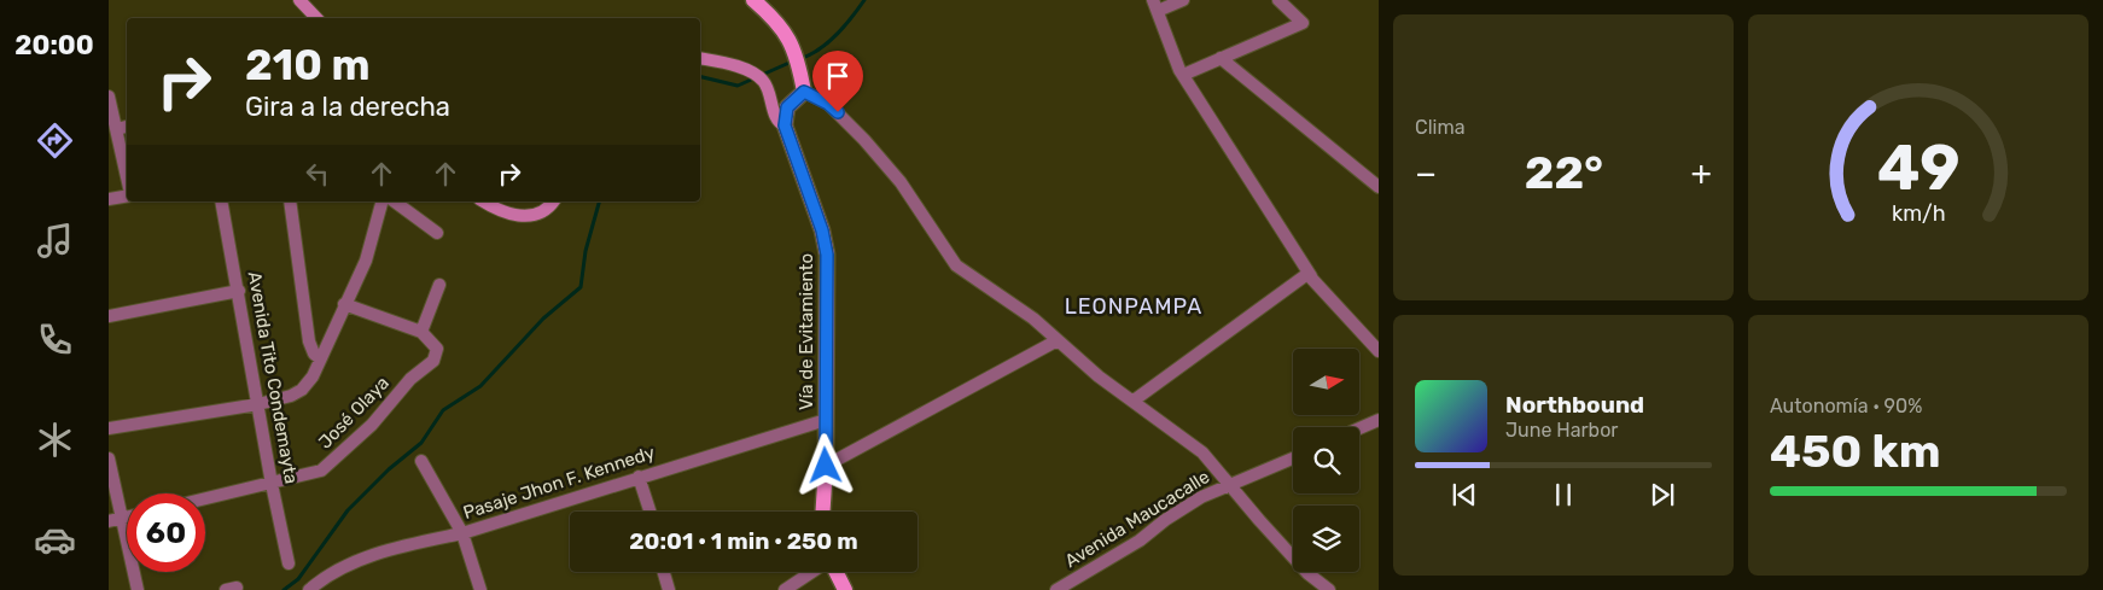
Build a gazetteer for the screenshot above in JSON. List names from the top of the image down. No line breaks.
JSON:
{"streets":{"main road":["Vía de Evitamiento"],"street":["Avenida Tito Condemayta","José Olaya","Pasaje Jhon F. Kennedy","Avenida Maucacalle"]},"crossings":[["Vía de Evitamiento","Pasaje Jhon F. Kennedy"],["Avenida Tito Condemayta","José Olaya"]],"districts":["LEONPAMPA"],"north":"right","page":{"tabs":"20:00","tile":["Clima",["Autonomía · 90%","450 km"]],"turn":["210 m","Gira a la derecha"],"heat":["−","22°","+"],"song":["Northbound","June Harbor"],"limit":"60","trip":"20:01 · 1 min · 250 m","gauge":["49","km/h"]}}
